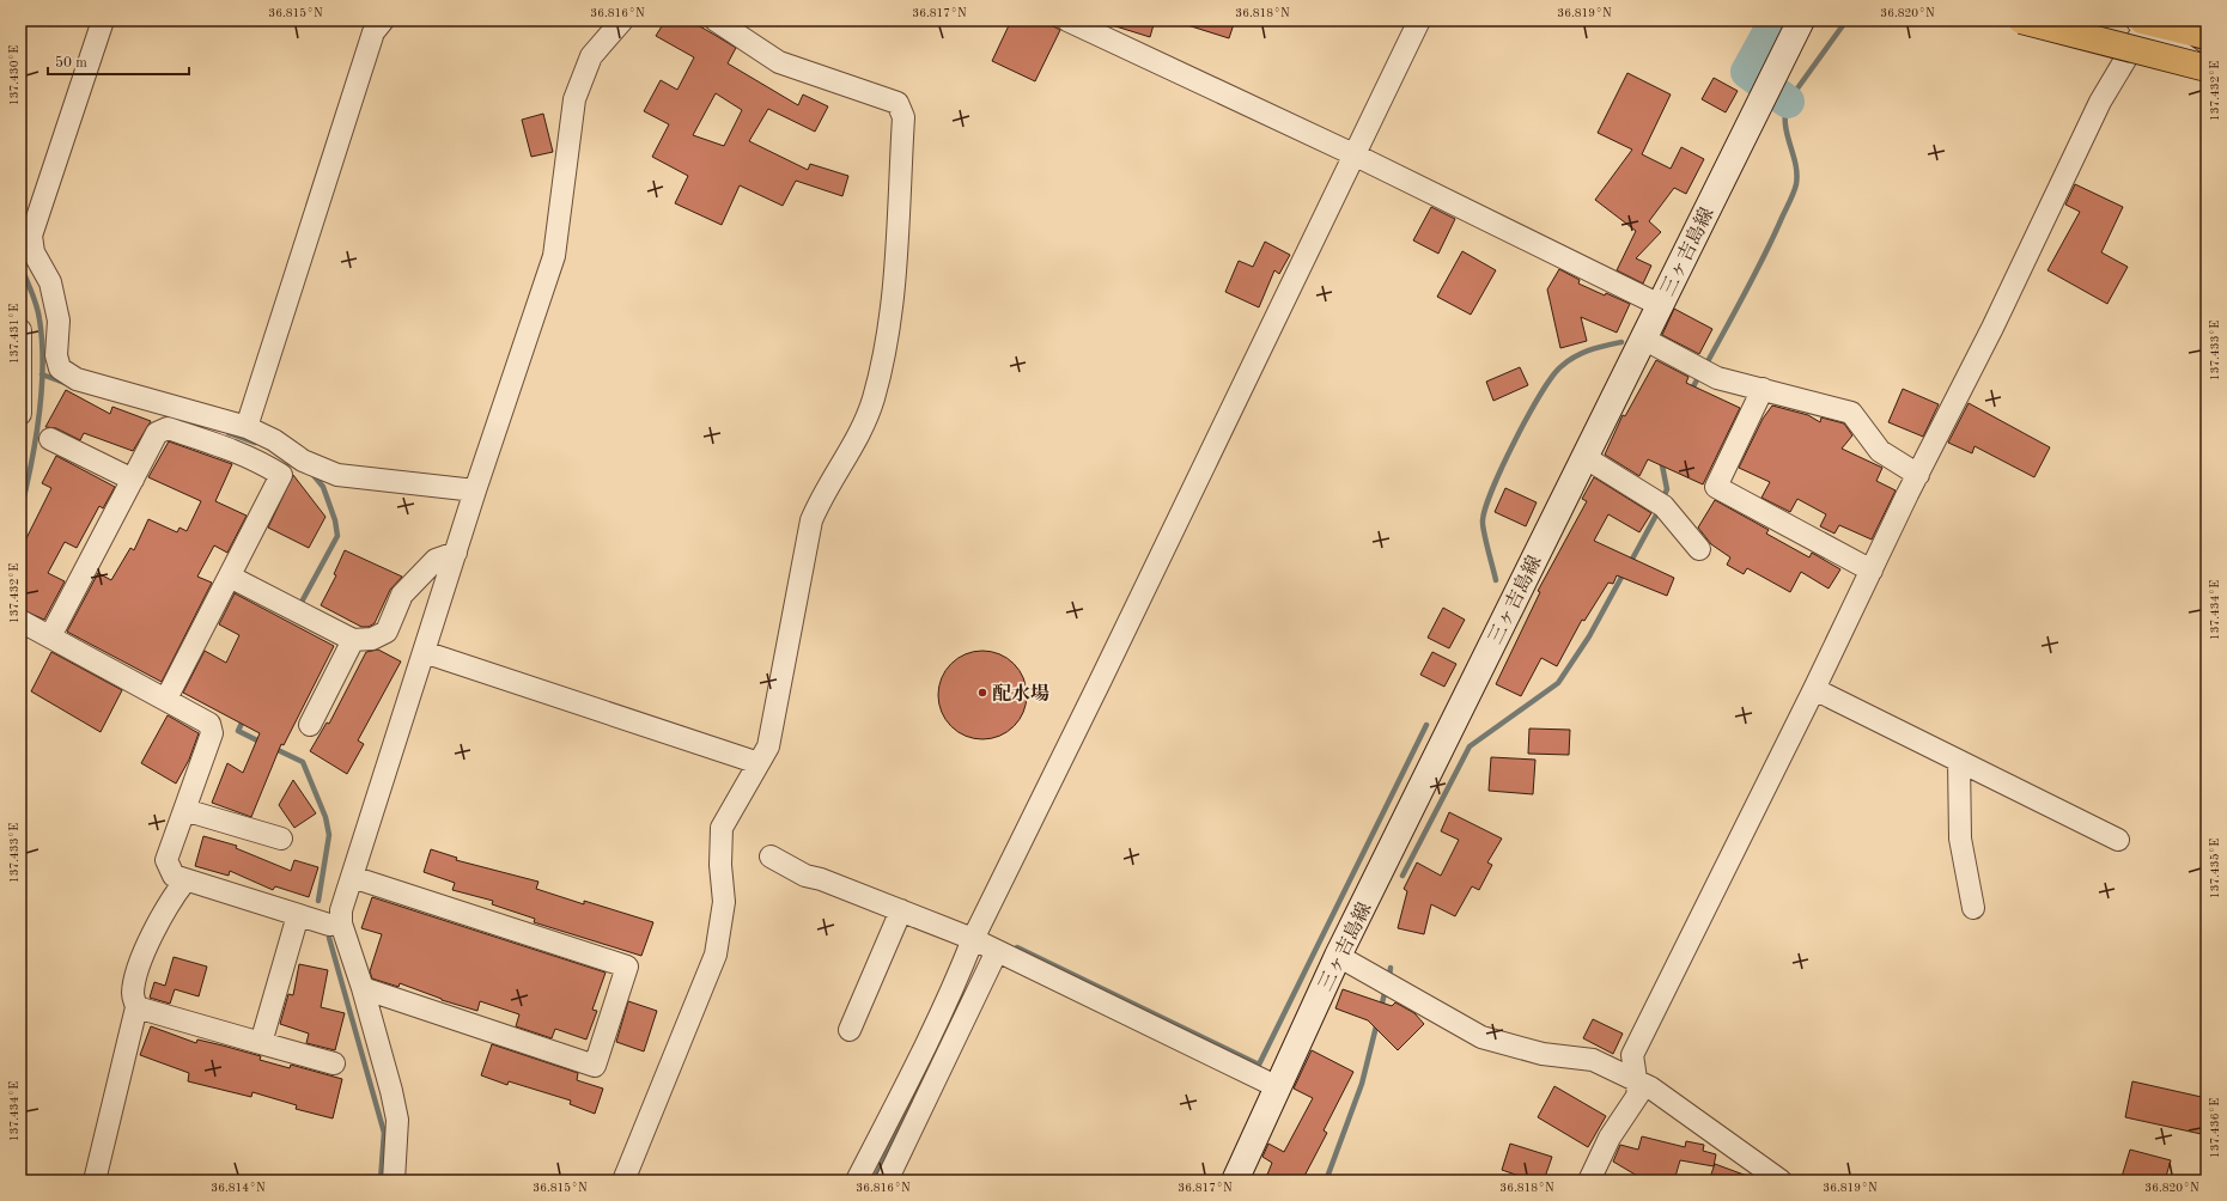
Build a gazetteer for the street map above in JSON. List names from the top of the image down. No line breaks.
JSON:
{"streets":{"main road":["三ヶ吉島線"]},"places":["配水場"],"scale_bar":"50 m","coordinates":["36.815°N","36.816°N","36.817°N","36.818°N","36.819°N","36.820°N","137.430°E","137.432°E","137.431°E","137.433°E","137.434°E","137.435°E","137.436°E","36.814°N"]}
